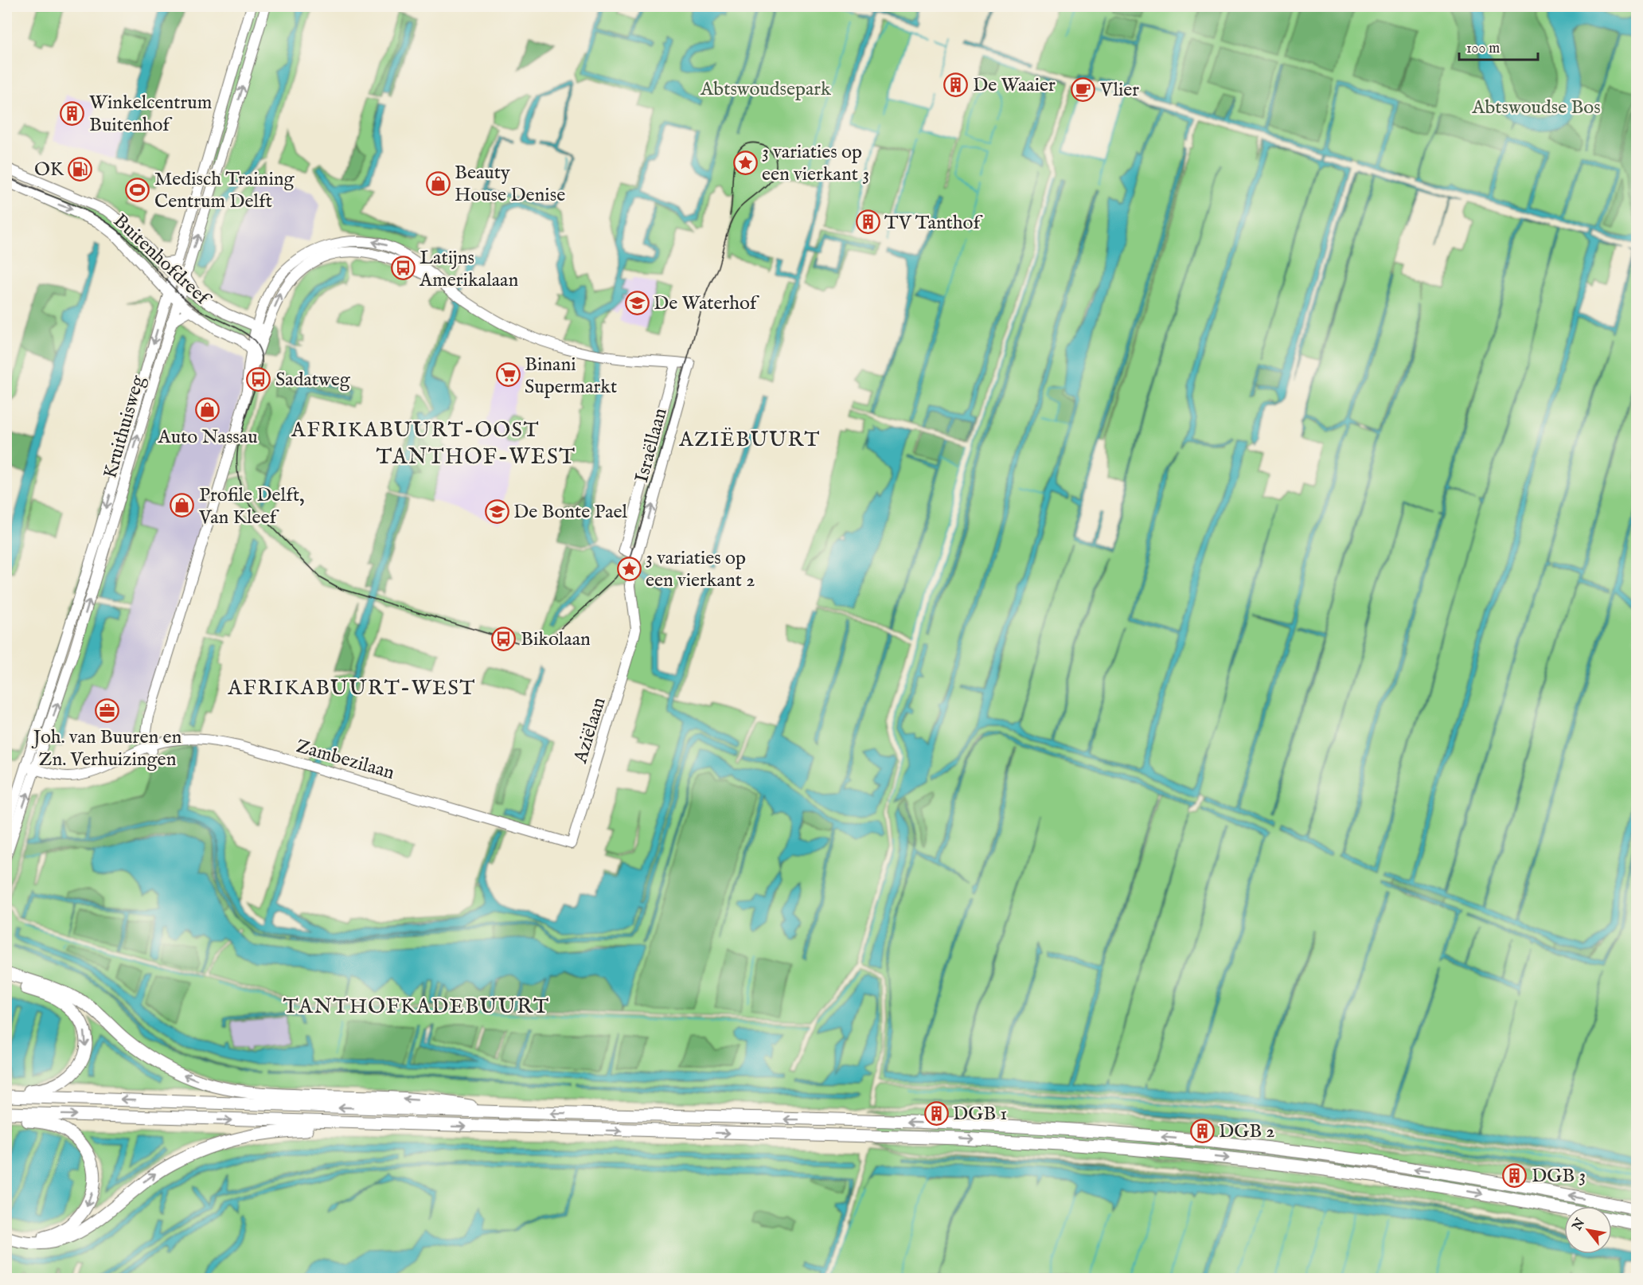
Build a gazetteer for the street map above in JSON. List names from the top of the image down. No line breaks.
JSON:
{"streets":{"street":["Buitenhofdreef","Kruithuisweg","Israëllaan","Aziëlaan","Zambezilaan"]},"crossings":[["Buitenhofdreef","Kruithuisweg"],["Kruithuisweg","Zambezilaan"],["Israëllaan","Aziëlaan"],["Aziëlaan","Zambezilaan"]],"districts":["AFRIKABUURT-OOST","AZIËBUURT","TANTHOF-WEST","AFRIKABUURT-WEST","TANTHOFKADEBUURT"],"parks":["Abtswoudsepark","Abtswoudse Bos"],"places":{"building":["De Waaier","Winkelcentrum Buitenhof","TV Tanthof","DGB 1","DGB 2","DGB 3"],"cafe":["Vlier"],"place":["3 variaties op een vierkant 3","3 variaties op een vierkant 2"],"fuel station":["OK"],"shop":["Beauty House Denise","Auto Nassau","Profile Delft, Van Kleef"],"sports":["Medisch Training Centrum Delft"],"bus stop":["Latijns Amerikalaan","Sadatweg","Bikolaan"],"school or university":["De Waterhof","De Bonte Pael"],"supermarket":["Binani Supermarkt"],"office":["Joh. van Buuren en Zn. Verhuizingen"]},"scale_bar":"100 m","north":"top left"}
